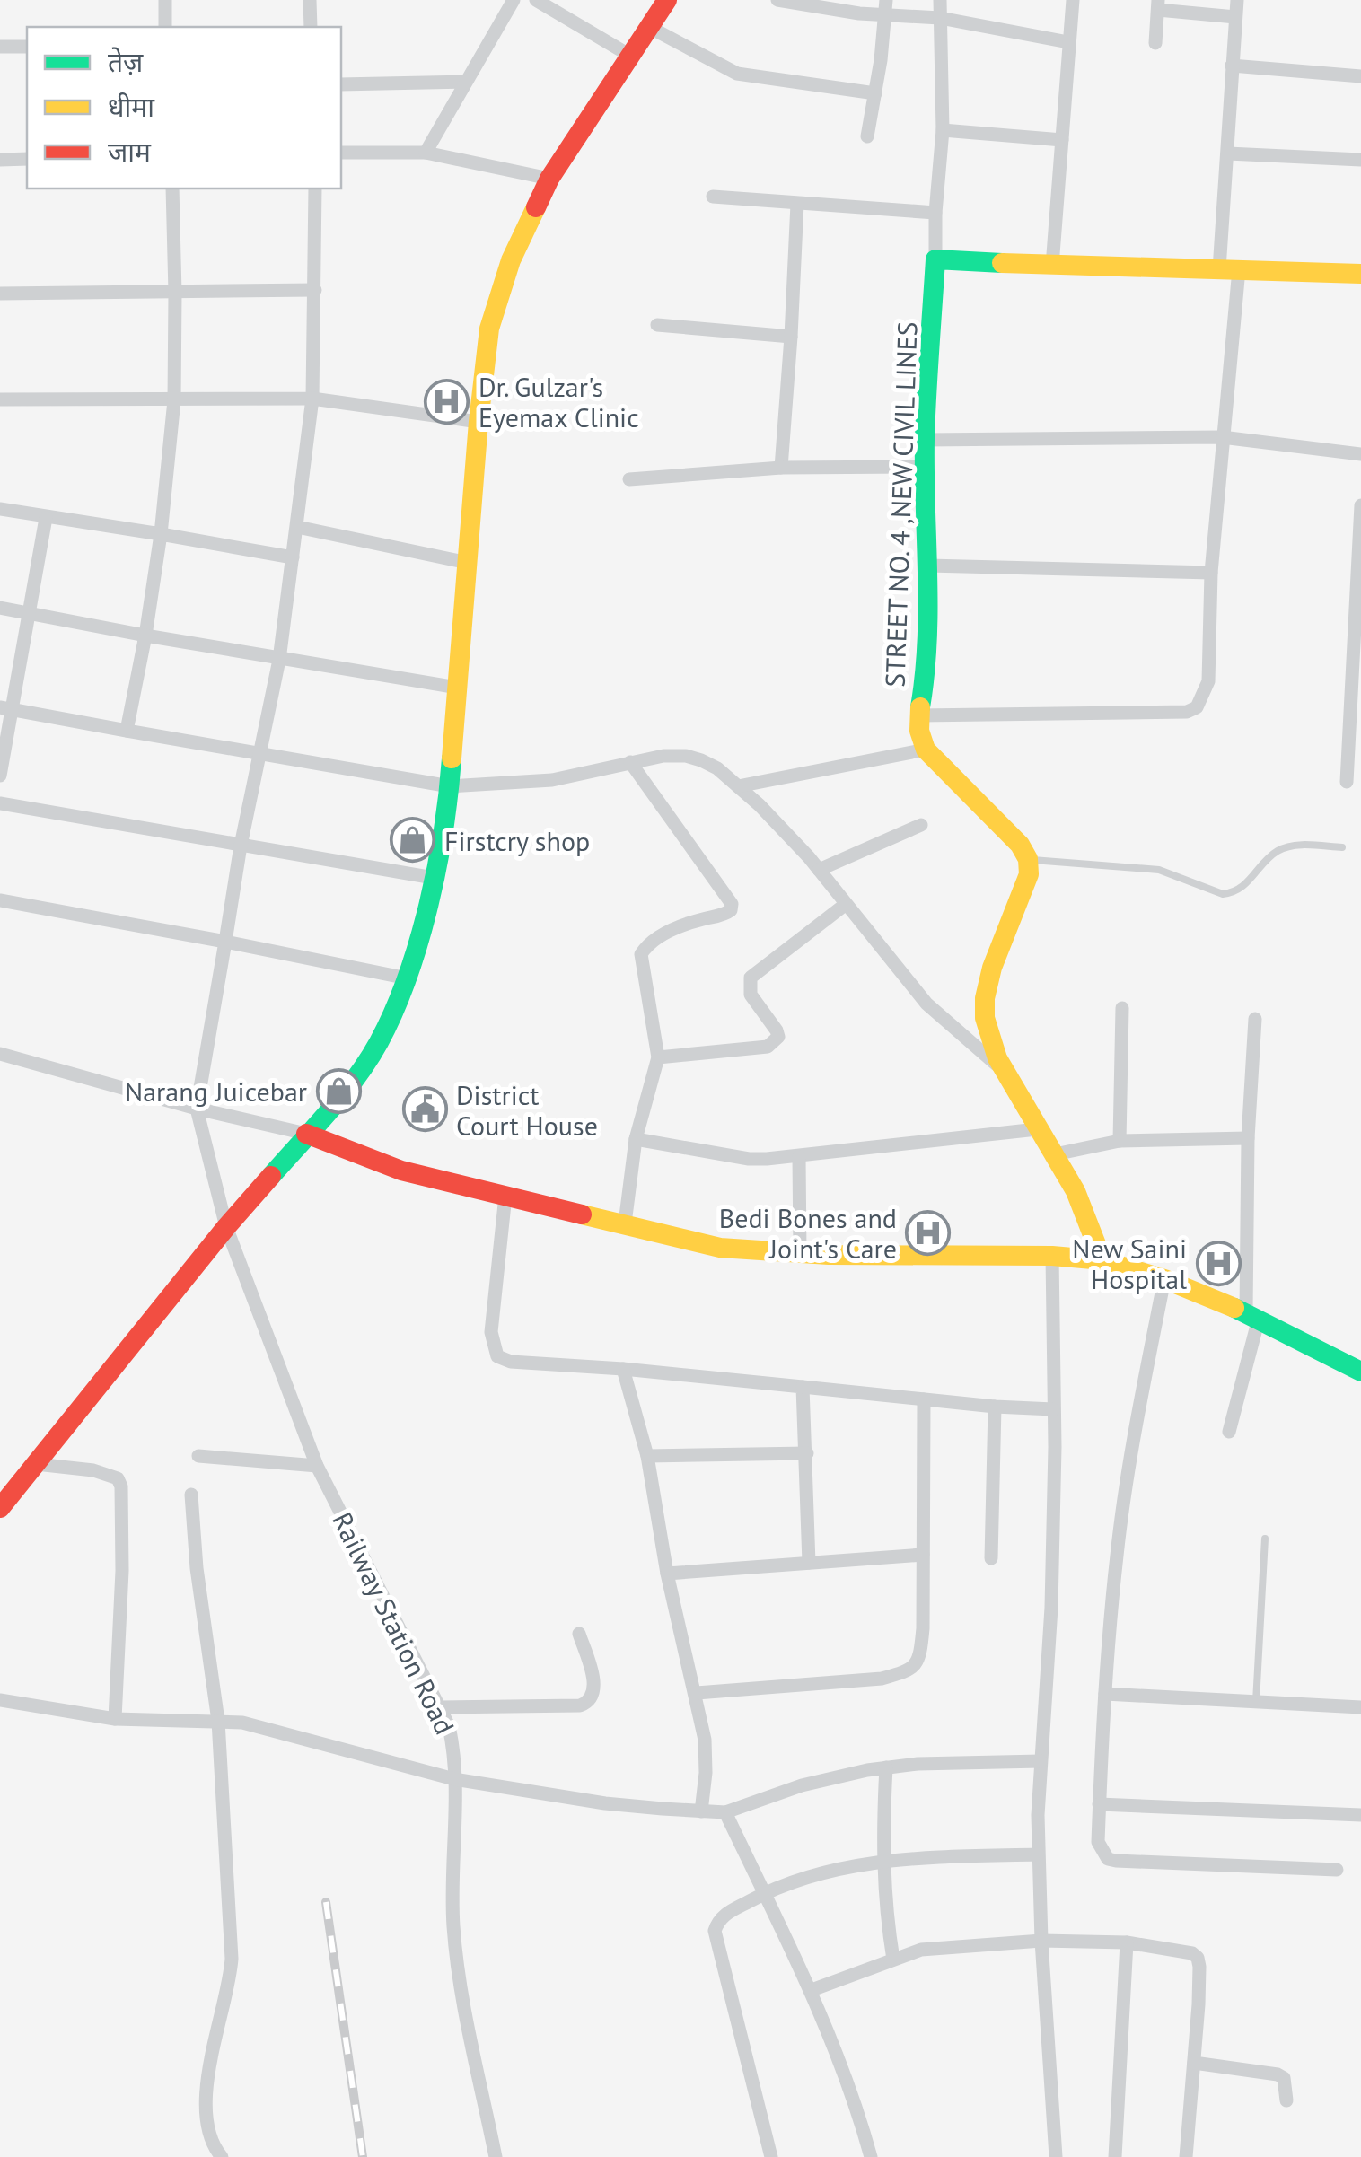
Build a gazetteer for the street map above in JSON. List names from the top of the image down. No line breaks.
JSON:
{"streets":{"main road":["STREET NO. 4 ,NEW CIVIL LINES"],"street":["Railway Station Road"]},"places":{"hospital":["Dr. Gulzar's Eyemax Clinic","Bedi Bones and Joint's Care","New Saini Hospital"],"shop":["Firstcry shop","Narang Juicebar"],"public building":["District Court House"]},"legend":["तेज़","धीमा","जाम"]}
